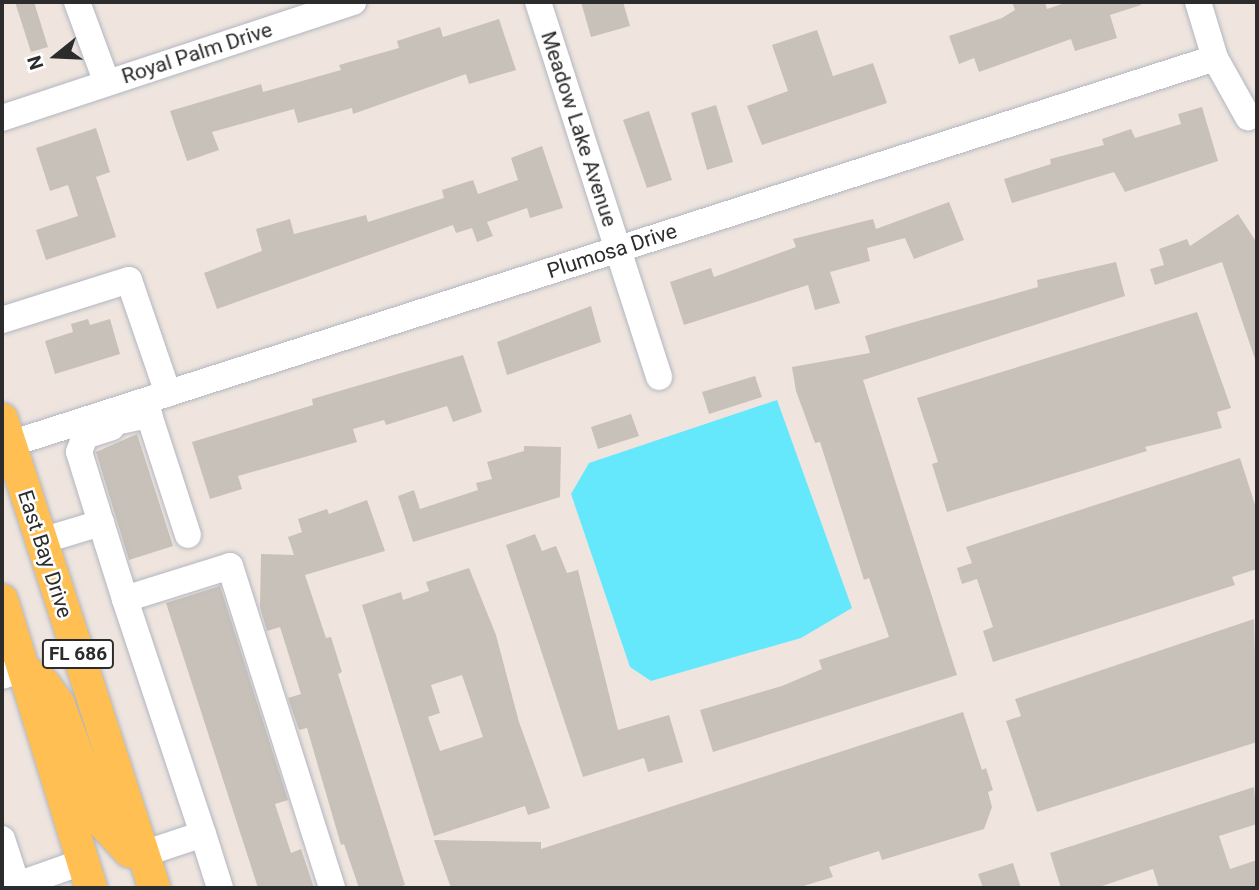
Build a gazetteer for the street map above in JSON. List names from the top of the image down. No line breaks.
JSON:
{"streets":{"main road":["East Bay Drive","FL 686"],"street":["Royal Palm Drive","Meadow Lake Avenue","Plumosa Drive"]},"crossings":[["Meadow Lake Avenue","Plumosa Drive"],["Plumosa Drive","East Bay Drive"]],"north":"left"}
